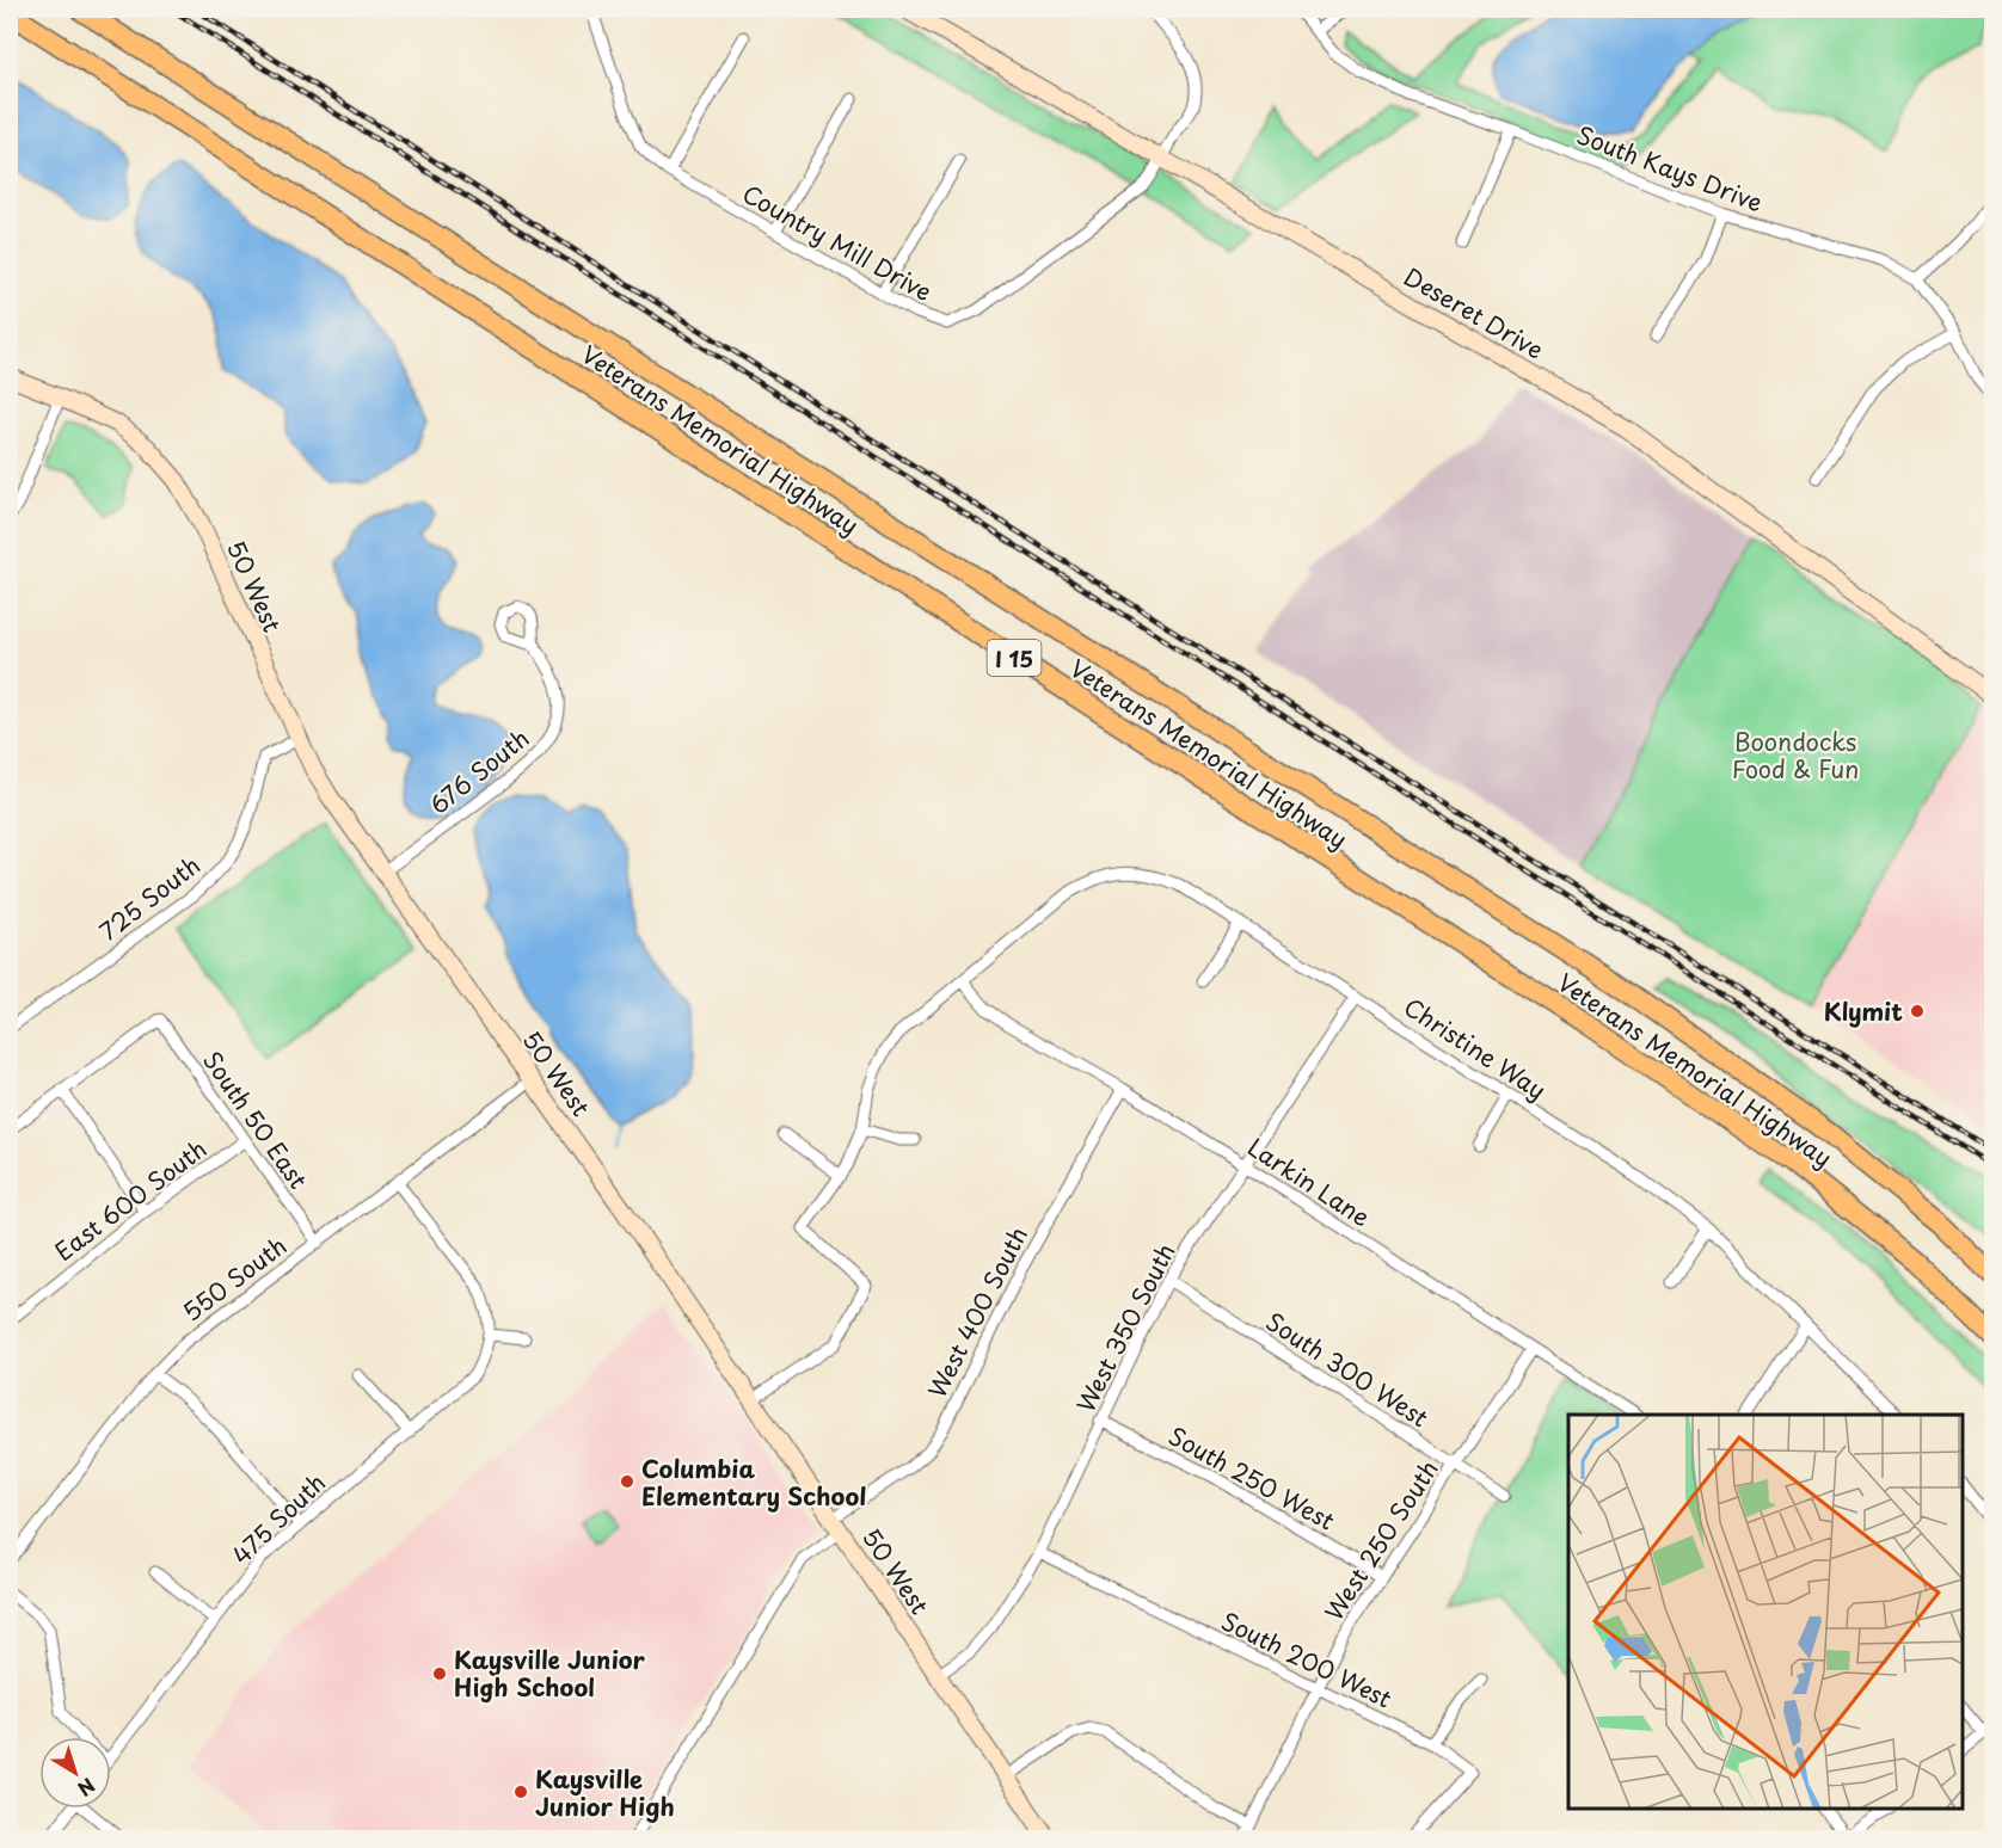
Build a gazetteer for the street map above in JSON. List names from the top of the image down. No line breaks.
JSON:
{"streets":{"highway":["Veterans Memorial Highway","I 15"],"street":["South Kays Drive","Country Mill Drive","Deseret Drive","50 West","676 South","725 South","Christine Way","South 50 East","Larkin Lane","East 600 South","550 South","West 400 South","West 350 South","South 300 West","South 250 West","475 South","West 250 South","South 200 West"]},"crossings":[["Country Mill Drive","Deseret Drive"],["50 West","676 South"],["50 West","725 South"],["50 West","Christine Way"],["50 West","550 South"],["50 West","West 400 South"],["50 West","West 350 South"],["Christine Way","Larkin Lane"],["Christine Way","West 350 South"],["South 50 East","East 600 South"],["South 50 East","550 South"],["Larkin Lane","West 400 South"],["Larkin Lane","West 350 South"],["Larkin Lane","West 250 South"],["West 350 South","South 300 West"],["West 350 South","South 250 West"],["West 350 South","South 200 West"],["South 300 West","West 250 South"],["South 250 West","West 250 South"],["West 250 South","South 200 West"]],"parks":["Boondocks Food & Fun"],"places":["Klymit","Columbia Elementary School","Kaysville Junior High School","Kaysville Junior High"],"north":"bottom right"}
